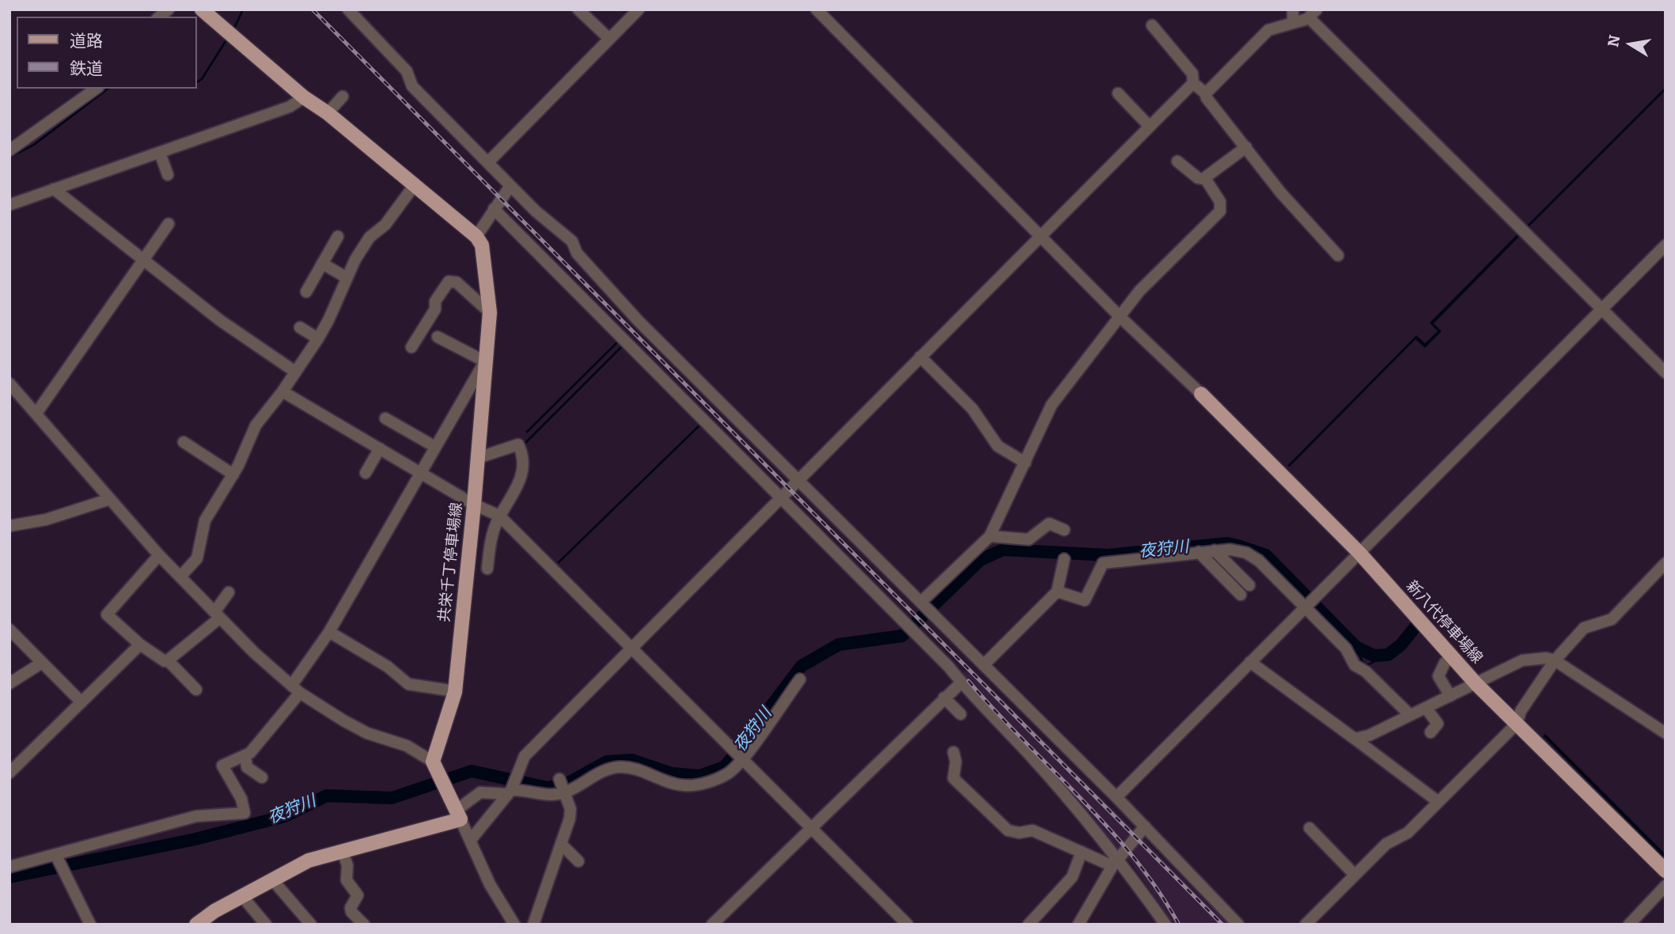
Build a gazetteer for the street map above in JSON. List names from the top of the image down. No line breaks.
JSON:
{"streets":{"main road":["共栄千丁停車場線","新八代停車場線"]},"water":["夜狩川"],"legend":["道路","鉄道"],"north":"left"}
